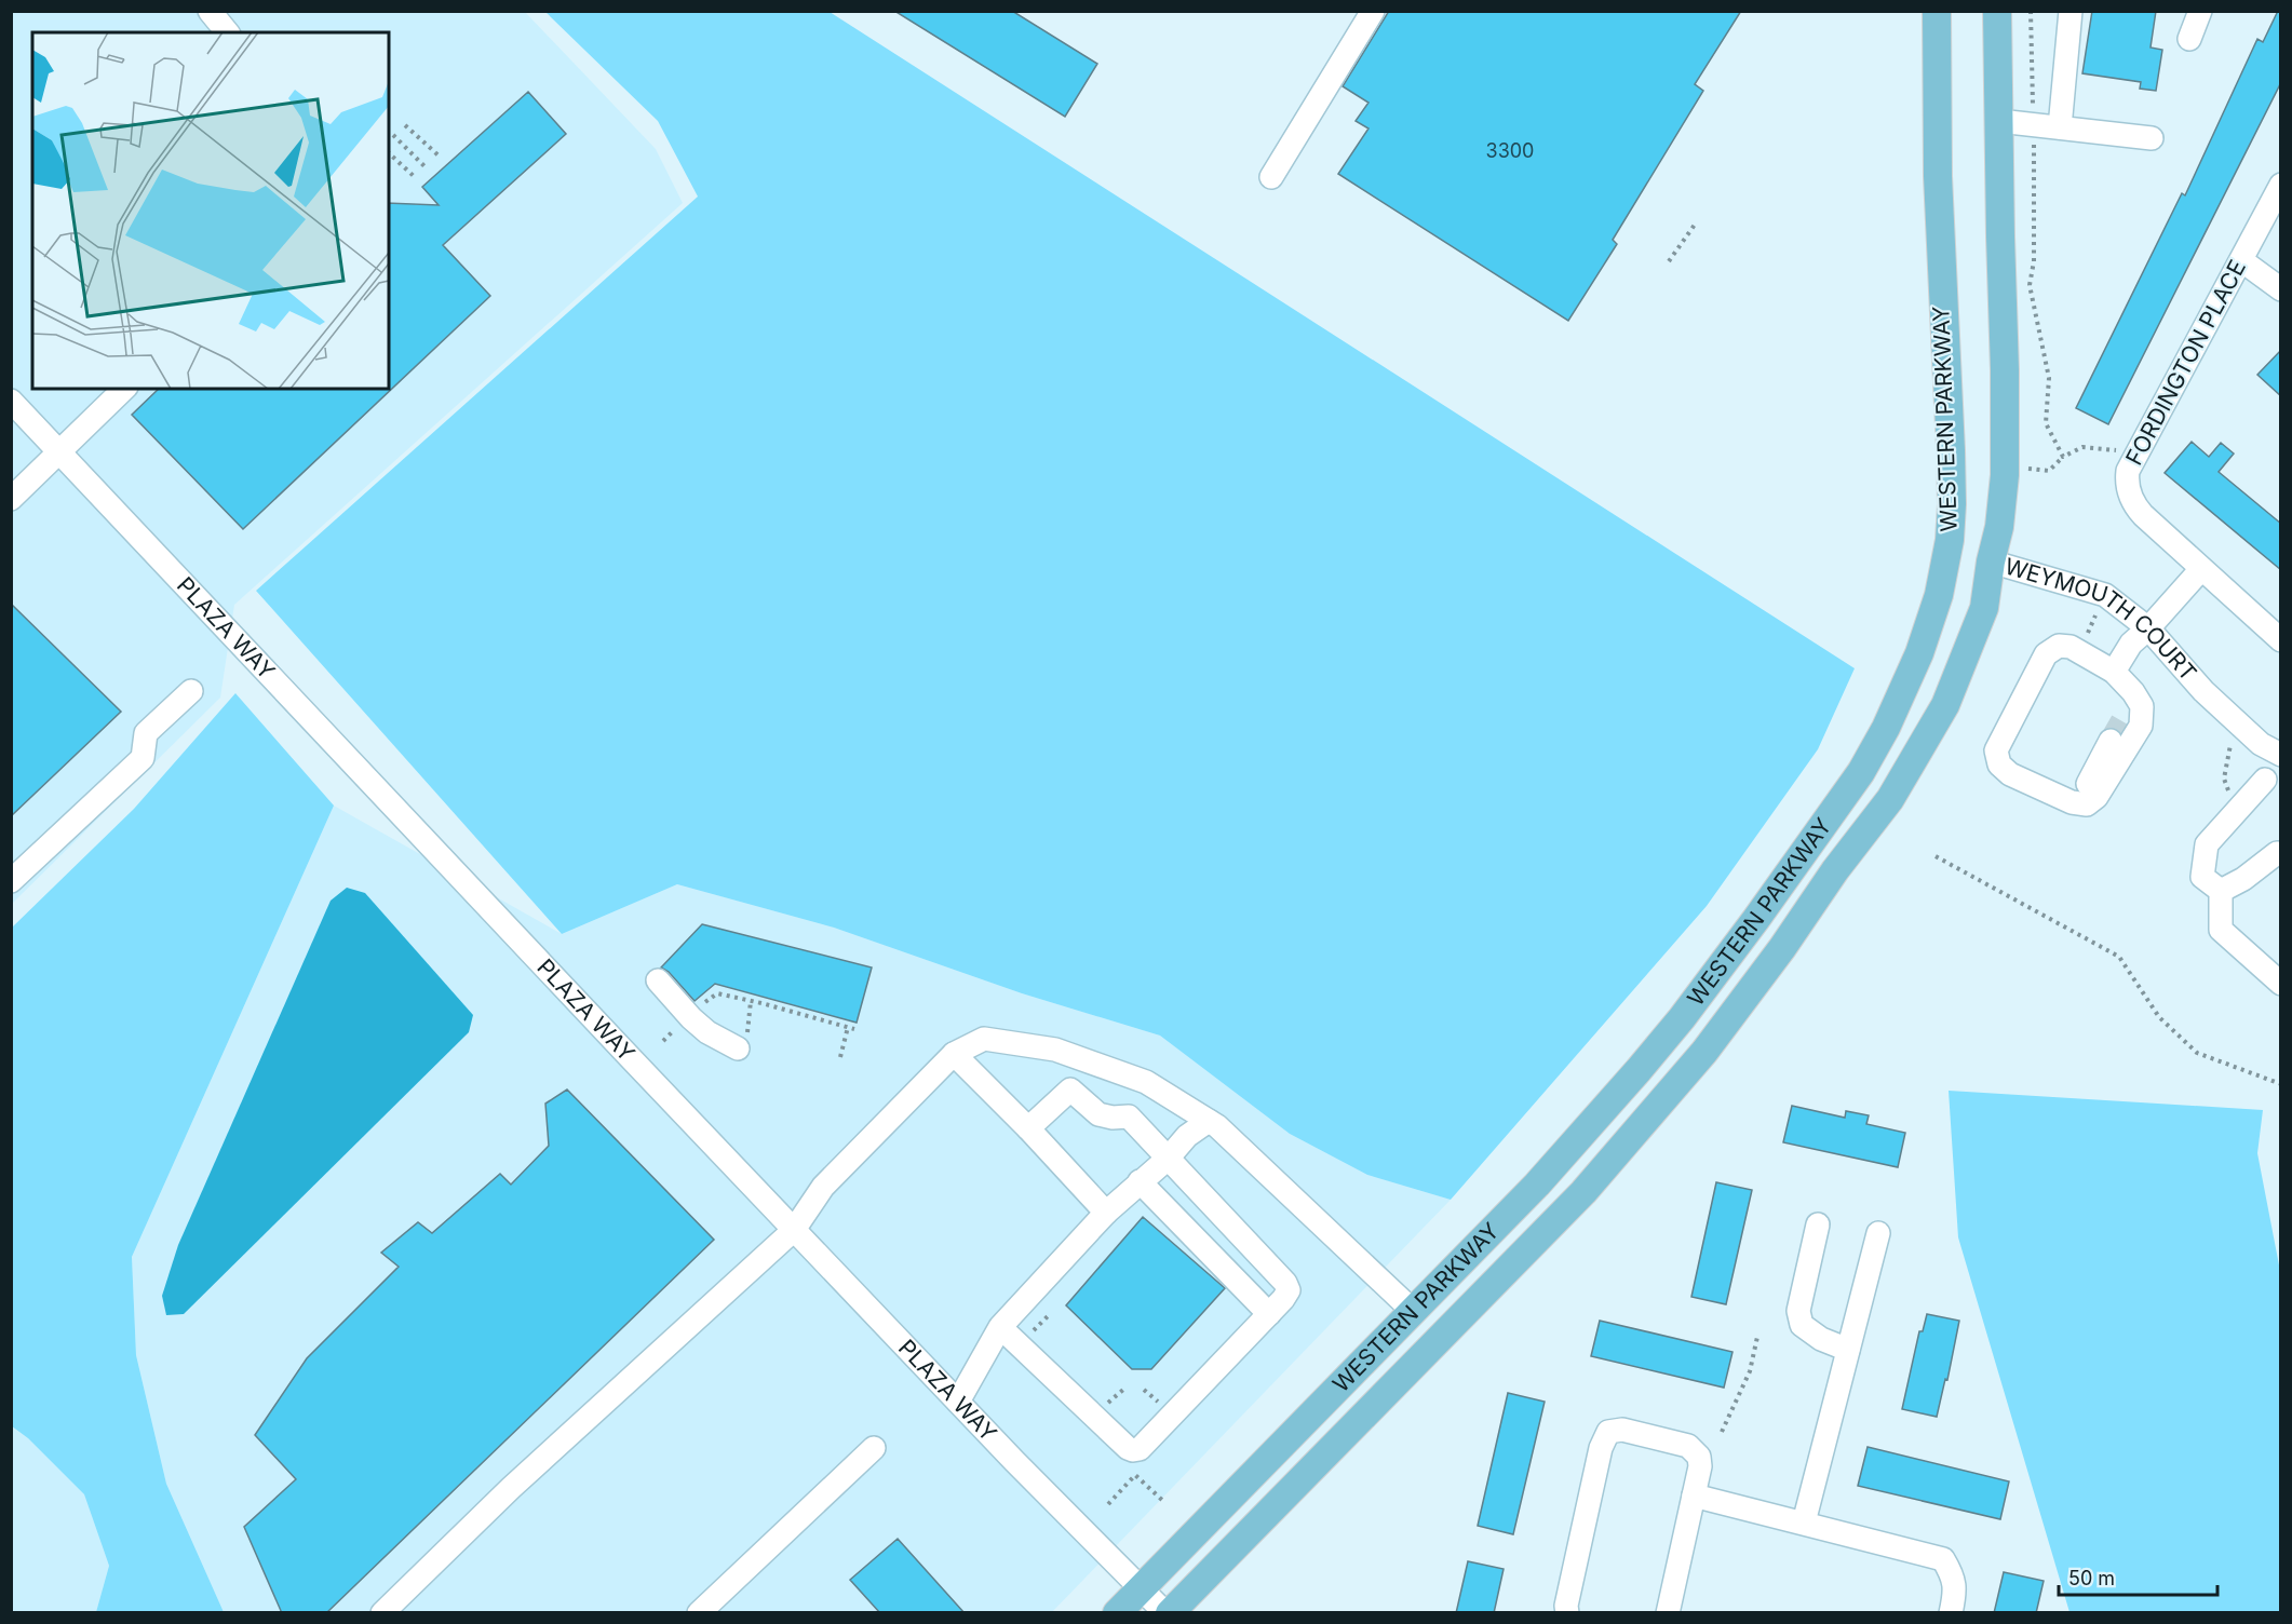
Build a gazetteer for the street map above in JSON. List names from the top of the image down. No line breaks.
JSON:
{"streets":{"main road":["WESTERN PARKWAY"],"street":["FORDINGTON PLACE","WEYMOUTH COURT","PLAZA WAY"]},"crossings":[["WESTERN PARKWAY","WEYMOUTH COURT"],["WESTERN PARKWAY","PLAZA WAY"]],"house_numbers":["3300"],"scale_bar":"50 m"}
